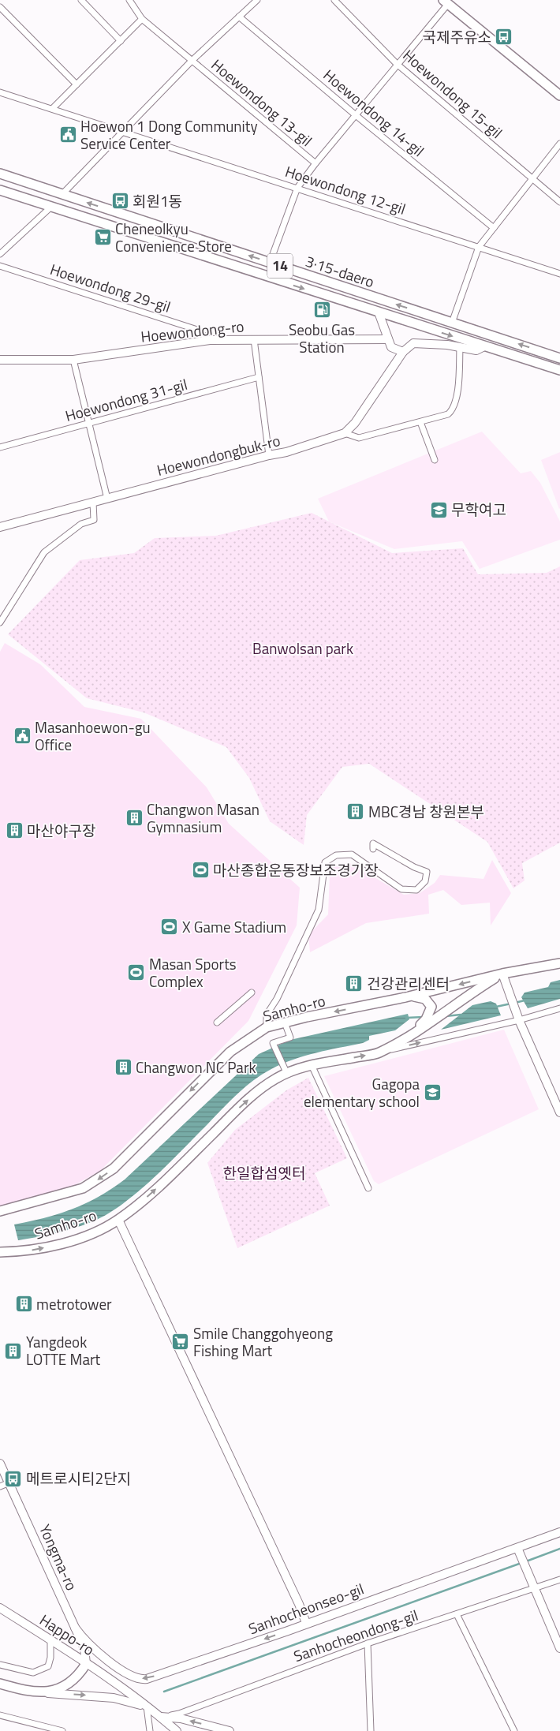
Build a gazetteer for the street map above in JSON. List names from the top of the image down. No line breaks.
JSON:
{"streets":{"main road":["14","3·15-daero","Hoewondong-ro","Hoewondongbuk-ro","Samho-ro","Yongma-ro","Sanhocheonseo-gil","Happo-ro"],"street":["Hoewondong 15-gil","Hoewondong 13-gil","Hoewondong 14-gil","Hoewondong 12-gil","Hoewondong 29-gil","Hoewondong 31-gil","Sanhocheondong-gil"]},"crossings":[["Hoewondong 29-gil","Hoewondong-ro"],["Yongma-ro","Sanhocheonseo-gil"],["Yongma-ro","Happo-ro"],["Happo-ro","Sanhocheondong-gil"]],"parks":["Banwolsan park","한일합섬옛터"],"places":{"bus stop":["국제주유소","회원1동","메트로시티2단지"],"public building":["Hoewon 1 Dong Community Service Center","Masanhoewon-gu Office"],"supermarket":["Cheneolkyu Convenience Store","Smile Changgohyeong Fishing Mart"],"fuel station":["Seobu Gas Station"],"school or university":["무학여고","Gagopa elementary school"],"building":["MBC경남 창원본부","Changwon Masan Gymnasium","마산야구장","건강관리센터","Changwon NC Park","metrotower","Yangdeok LOTTE Mart"],"sports":["마산종합운동장보조경기장","X Game Stadium","Masan Sports Complex"]}}
